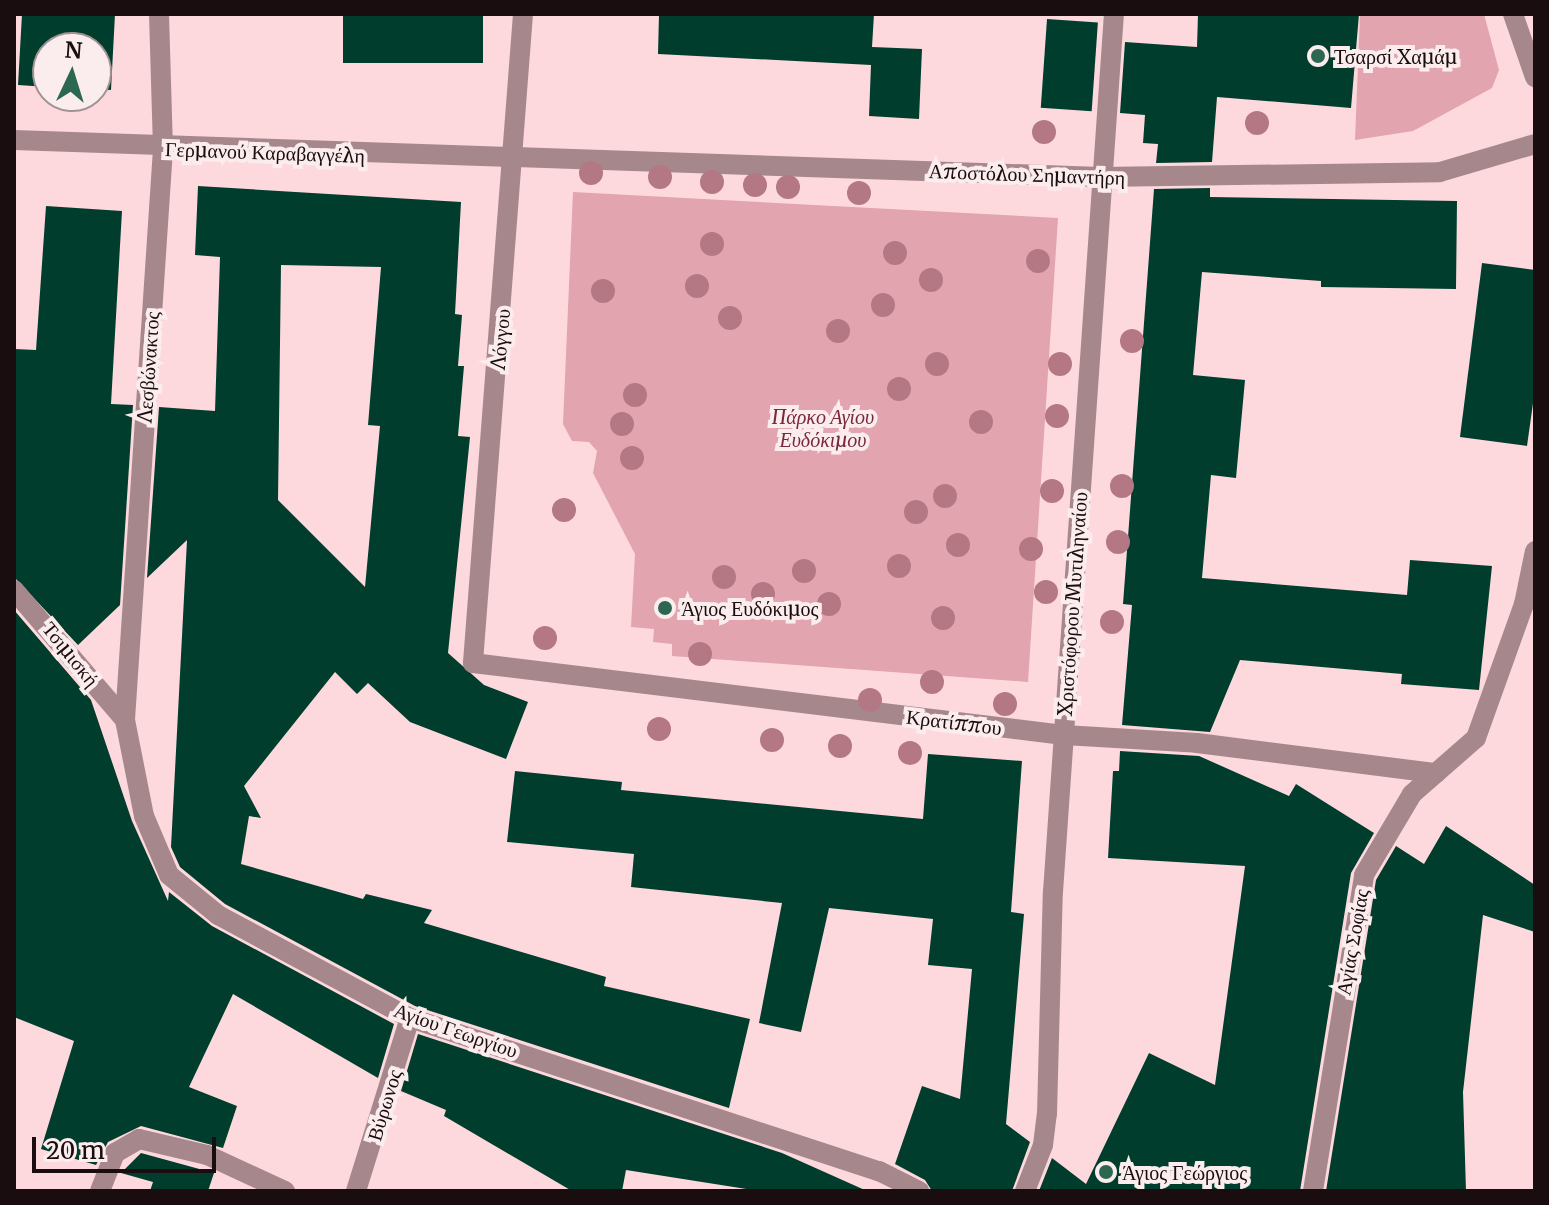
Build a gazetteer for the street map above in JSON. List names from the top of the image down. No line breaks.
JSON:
{"streets":{"street":["Γερμανού Καραβαγγέλη","Αποστόλου Σημαντήρη","Λόγγου","Λεσβώνακτος","Χριστόφορου Μυτιληναίου","Τσιμισκή","Κρατίππου","Αγίας Σοφίας","Αγίου Γεωργίου","Βύρωνος"]},"crossings":[["Γερμανού Καραβαγγέλη","Αποστόλου Σημαντήρη"],["Γερμανού Καραβαγγέλη","Λόγγου"],["Γερμανού Καραβαγγέλη","Λεσβώνακτος"],["Αποστόλου Σημαντήρη","Λόγγου"],["Αποστόλου Σημαντήρη","Χριστόφορου Μυτιληναίου"],["Λόγγου","Κρατίππου"],["Λεσβώνακτος","Τσιμισκή"],["Λεσβώνακτος","Αγίου Γεωργίου"],["Χριστόφορου Μυτιληναίου","Κρατίππου"],["Τσιμισκή","Αγίου Γεωργίου"],["Κρατίππου","Αγίας Σοφίας"],["Αγίου Γεωργίου","Βύρωνος"]],"parks":["Πάρκο Αγίου Ευδόκιμου"],"places":["Τσαρσί Χαμάμ","Άγιος Ευδόκιμος","Άγιος Γεώργιος"],"scale_bar":"20 m","north":"top"}
